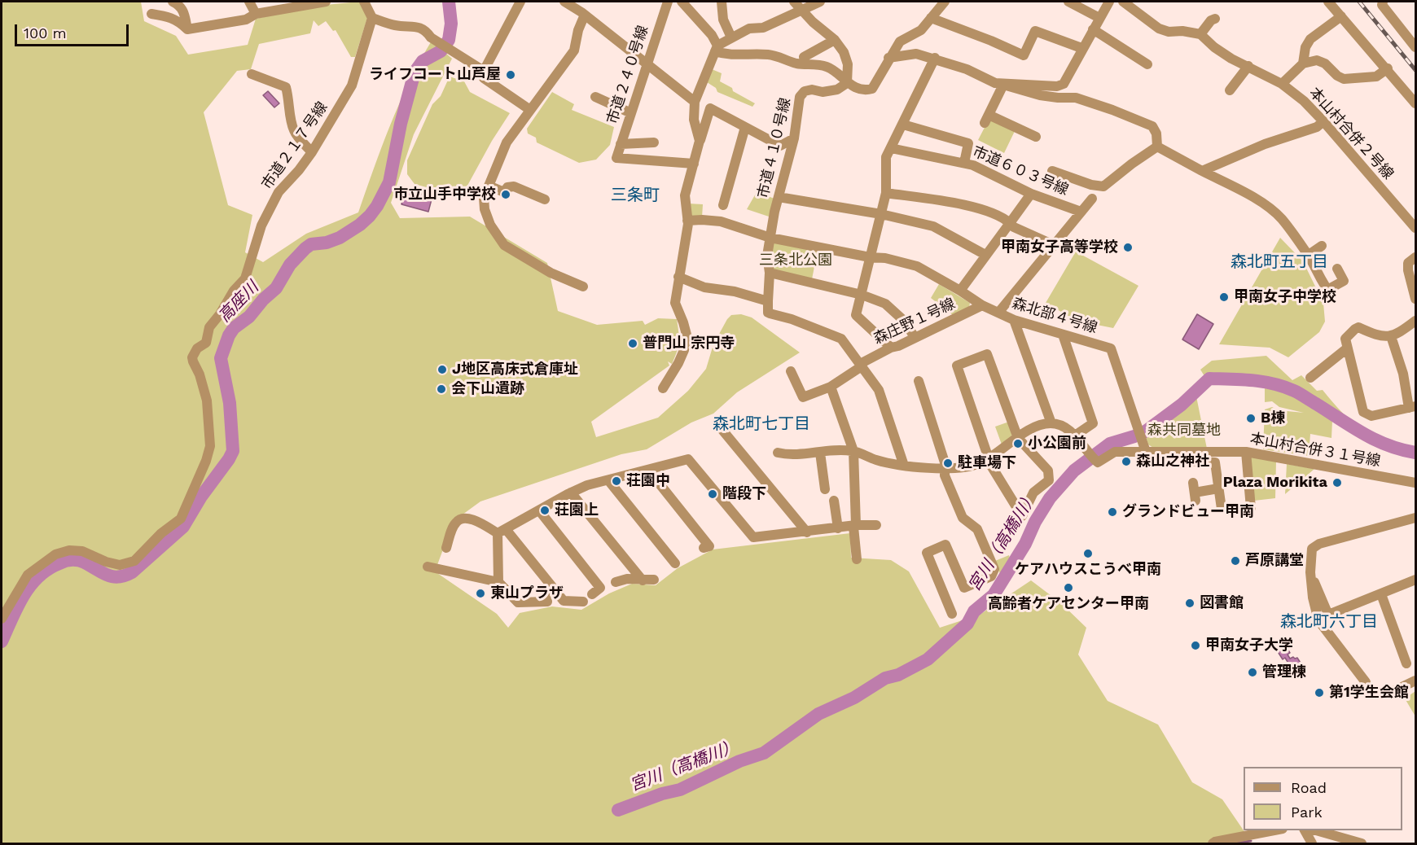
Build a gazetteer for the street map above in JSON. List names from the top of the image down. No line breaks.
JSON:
{"streets":{"street":["市道２４０号線","本山村合併２号線","市道２１７号線","市道４１０号線","市道６０３号線","森北部４号線","森庄野１号線","本山村合併３１号線"]},"crossings":[["市道６０３号線","森北部４号線"],["森北部４号線","本山村合併３１号線"]],"districts":["三条町","森北町五丁目","森北町七丁目","森北町六丁目"],"water":["高座川","宮川（高橋川）"],"parks":["三条北公園","森共同墓地"],"places":["ライフコート山芦屋","市立山手中学校","甲南女子高等学校","甲南女子中学校","普門山 宗円寺","J地区高床式倉庫址","会下山遺跡","B棟","小公園前","森山之神社","駐車場下","荘園中","Plaza Morikita","階段下","荘園上","グランドビュー甲南","ケアハウスこうべ甲南","芦原講堂","高齢者ケアセンター甲南","東山プラザ","図書館","甲南女子大学","管理棟","第1学生会館"],"legend":["Road","Park"],"scale_bar":"100 m"}
